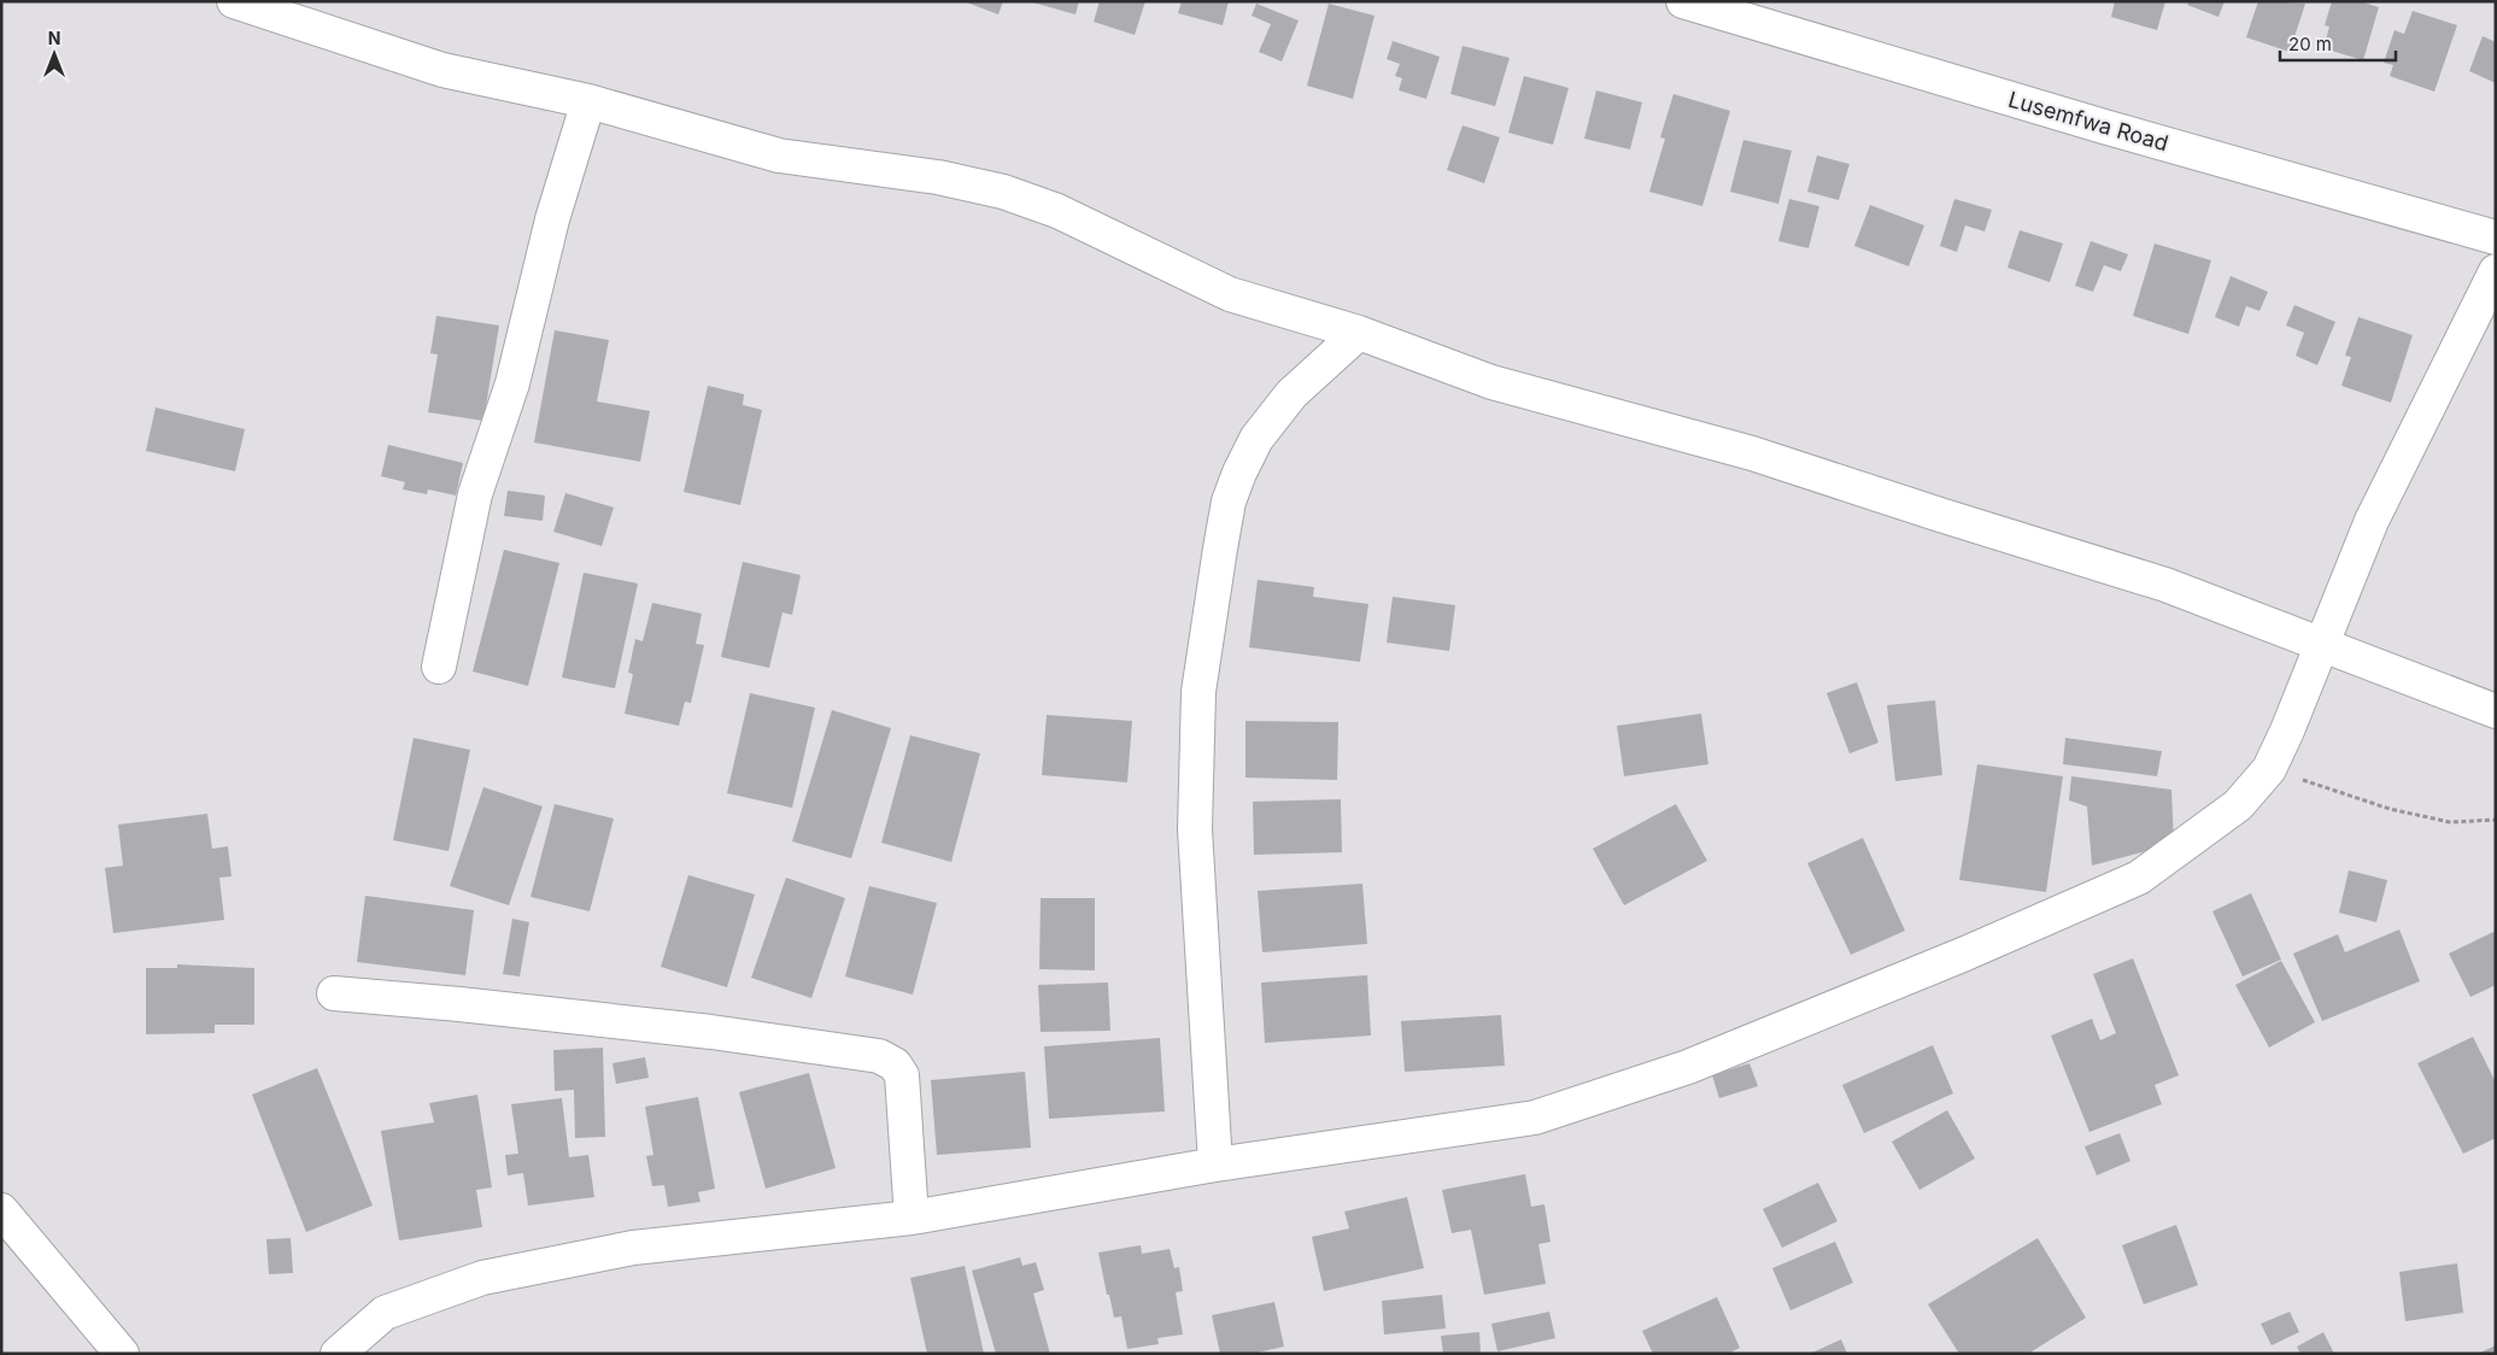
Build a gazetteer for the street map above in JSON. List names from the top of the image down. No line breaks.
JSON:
{"streets":{"street":["Lusemfwa Road"]},"scale_bar":"20 m","north":"top"}
